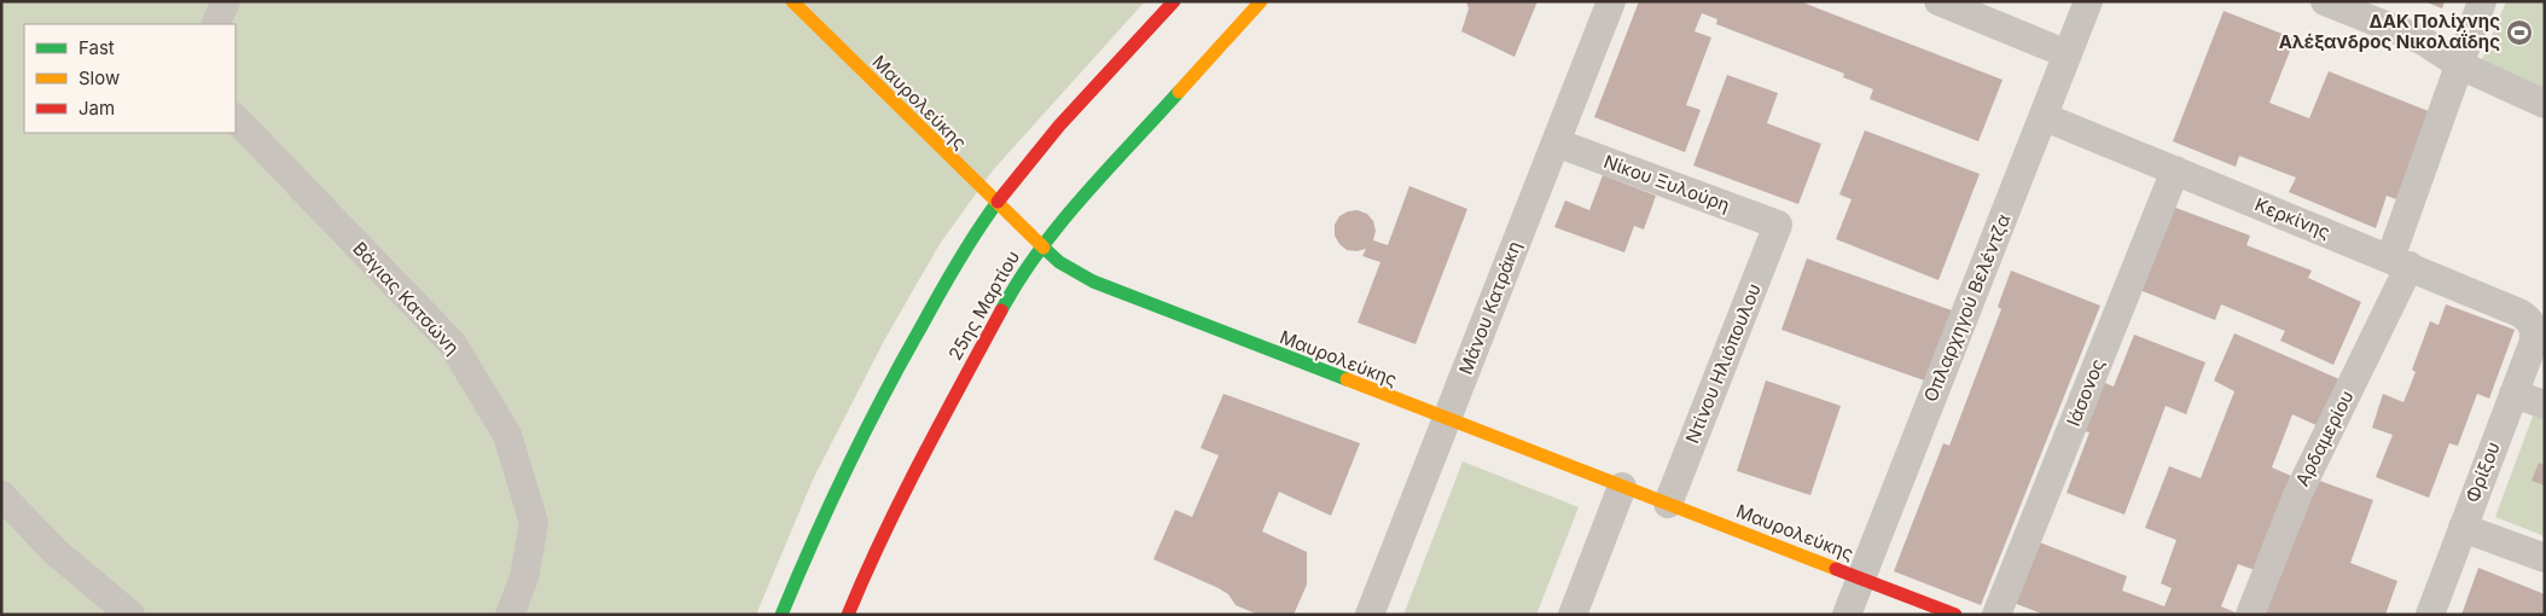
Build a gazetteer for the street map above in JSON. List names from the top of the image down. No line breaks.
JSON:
{"streets":{"street":["Μαυρολεύκης","Νίκου Ξυλούρη","Κερκίνης","Βάγιας Κατσώνη","25ης Μαρτίου","Μάνου Κατράκη","Οπλαρχηγού Βελέντζα","Ντίνου Ηλιόπουλου","Ιάσoνος","Αρδαμερίου","Φρίξου"]},"crossings":[["Μαυρολεύκης","25ης Μαρτίου"],["Μαυρολεύκης","Μάνου Κατράκη"],["Μαυρολεύκης","Οπλαρχηγού Βελέντζα"],["Μαυρολεύκης","Ντίνου Ηλιόπουλου"],["Νίκου Ξυλούρη","Μάνου Κατράκη"],["Νίκου Ξυλούρη","Ντίνου Ηλιόπουλου"],["Κερκίνης","Οπλαρχηγού Βελέντζα"],["Κερκίνης","Ιάσoνος"],["Κερκίνης","Αρδαμερίου"],["Κερκίνης","Φρίξου"]],"places":{"sports":["ΔΑΚ Πολίχνης Αλέξανδρος Νικολαΐδης"]},"legend":["Fast","Slow","Jam"]}
